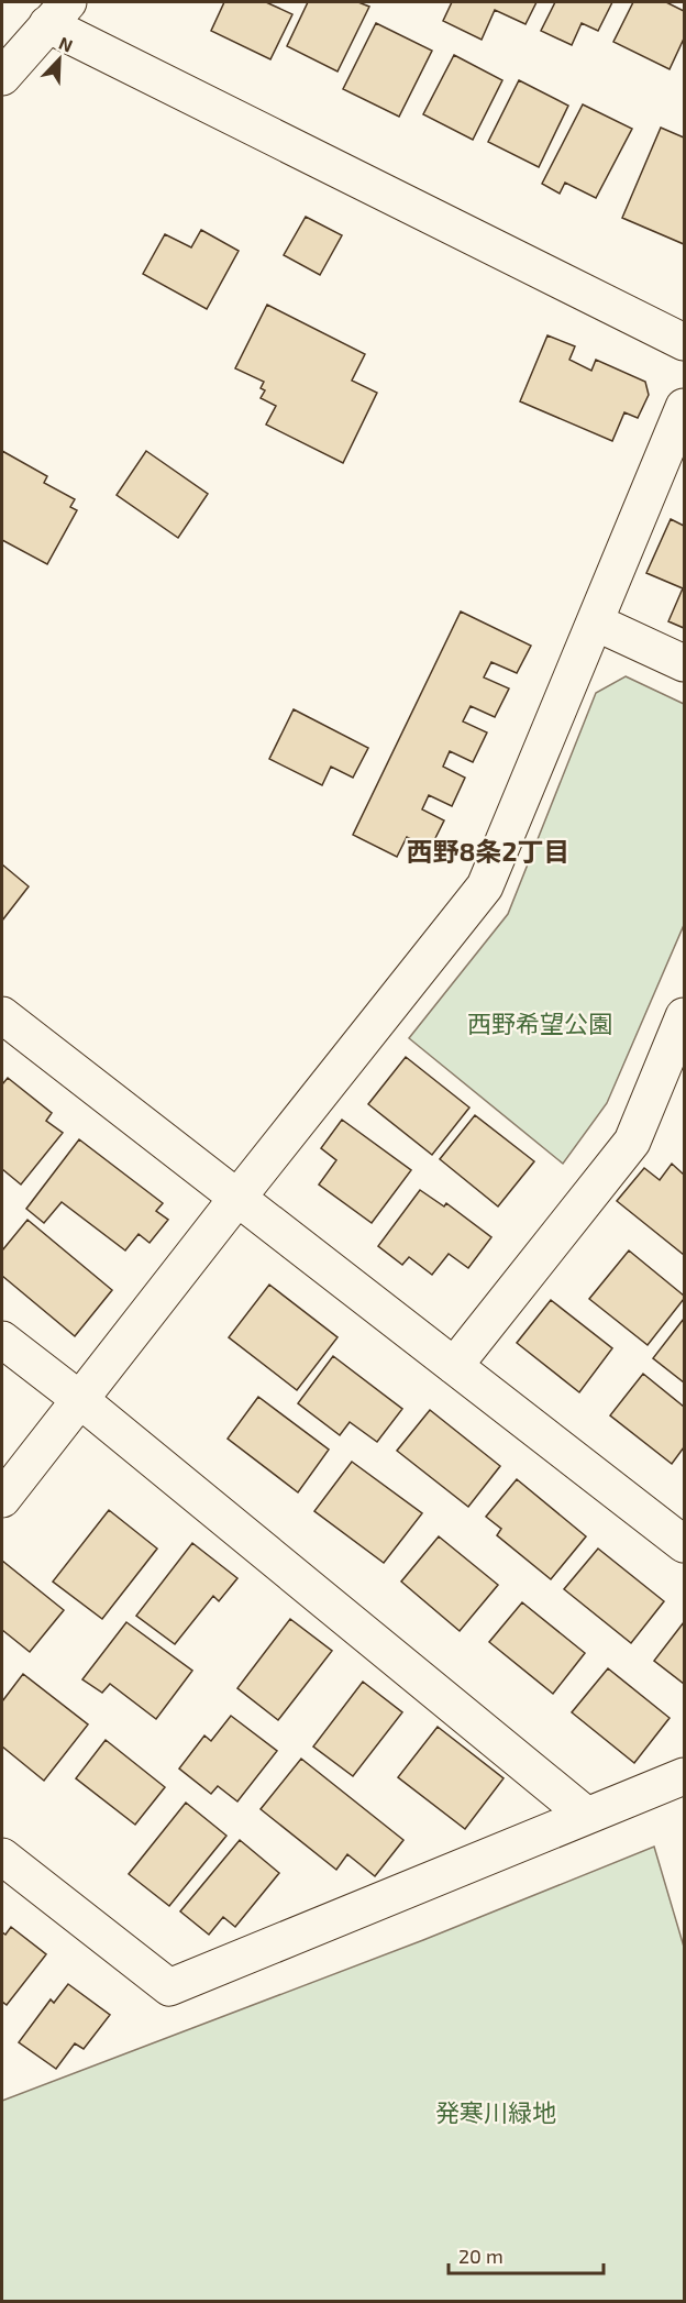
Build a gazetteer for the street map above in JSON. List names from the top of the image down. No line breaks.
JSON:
{"districts":["西野8条2丁目"],"parks":["西野希望公園","発寒川緑地"],"scale_bar":"20 m","north":"top right"}
